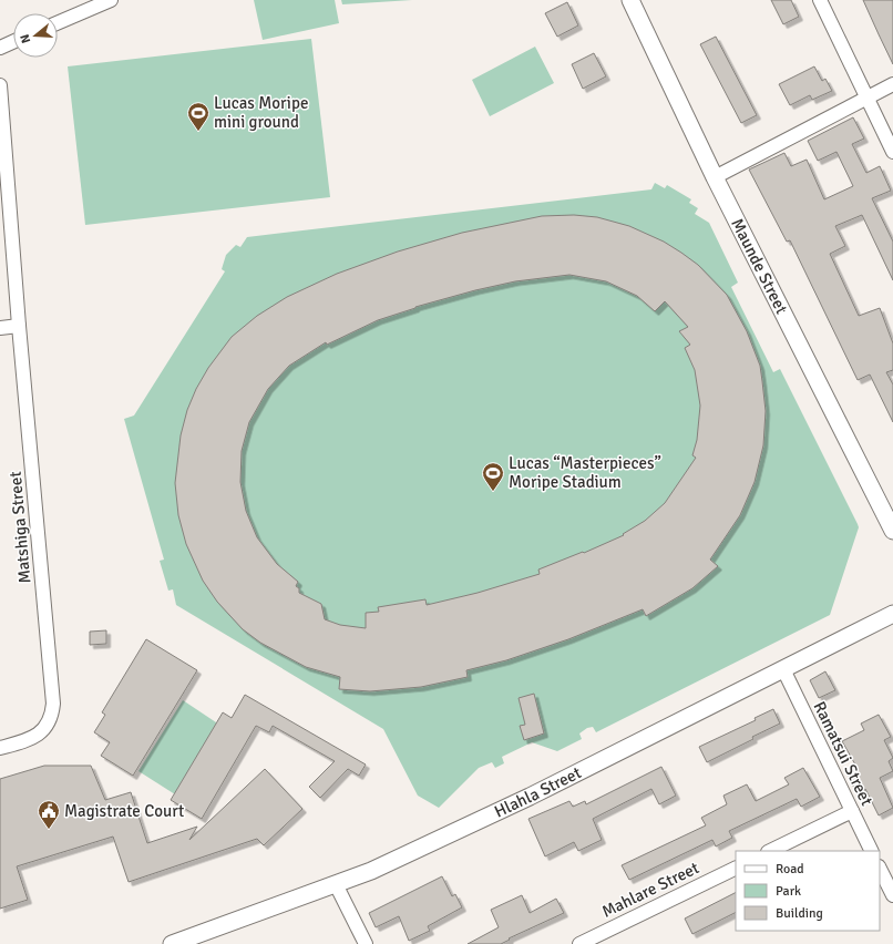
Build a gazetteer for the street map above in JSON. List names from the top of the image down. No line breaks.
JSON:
{"streets":{"street":["Maunde Street","Matshiga Street","Ramatsui Street","Hlahla Street","Mahlare Street"]},"crossings":[["Ramatsui Street","Hlahla Street"]],"places":{"sports":["Lucas Moripe mini ground","Lucas “Masterpieces” Moripe Stadium"],"public building":["Magistrate Court"]},"legend":["Road","Park","Building"],"north":"left"}
